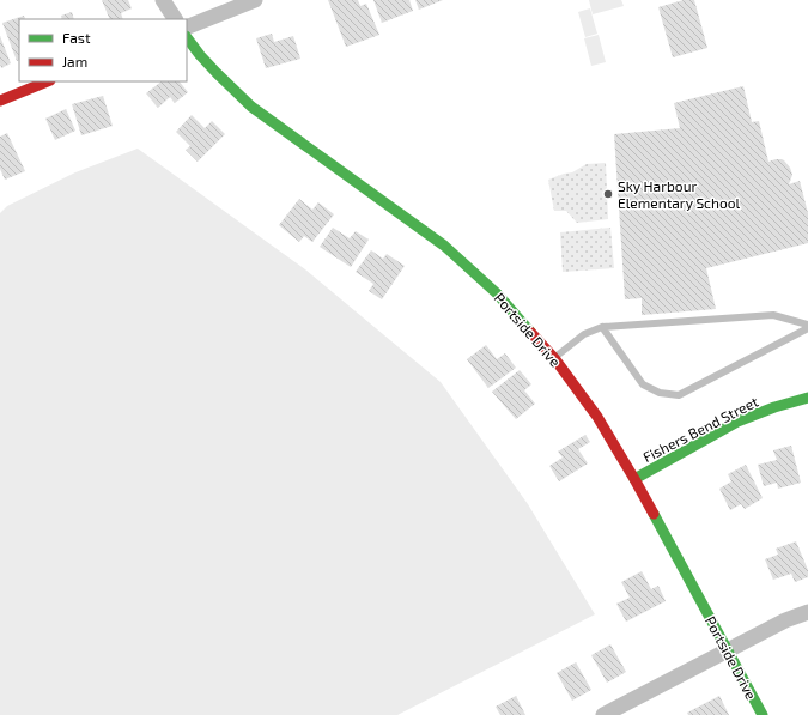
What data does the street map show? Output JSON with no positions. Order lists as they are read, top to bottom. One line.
{"streets":{"street":["Portside Drive","Fishers Bend Street"]},"crossings":[["Portside Drive","Fishers Bend Street"]],"places":["Sky Harbour Elementary School"],"legend":["Fast","Jam"]}
